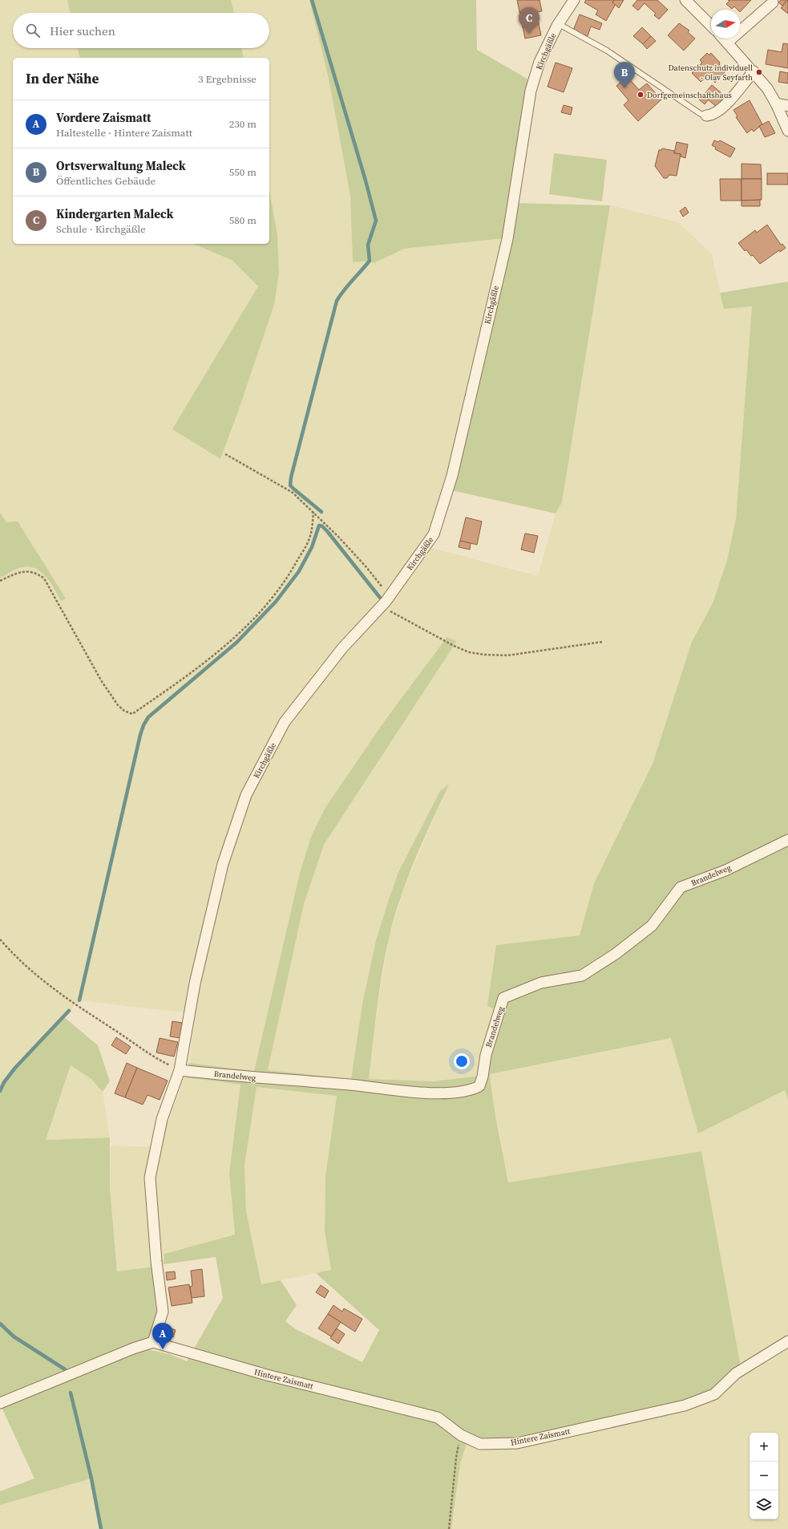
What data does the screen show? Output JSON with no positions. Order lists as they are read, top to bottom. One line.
{"streets":{"street":["Kirchgäßle","Brandelweg","Hintere Zaismatt"]},"crossings":[["Kirchgäßle","Brandelweg"],["Kirchgäßle","Hintere Zaismatt"]],"places":["Datenschutz individuell - Olav Seyfarth","Dorfgemeinschaftshaus"],"north":"right","page":{"pins":["C","B","A"],"search":"Hier suchen","heading":["In der Nähe","3 Ergebnisse"],"list":[{"mark":"A","name":"Vordere Zaismatt","note":"Haltestelle · Hintere Zaismatt","value":"230 m"},{"mark":"B","name":"Ortsverwaltung Maleck","note":"Öffentliches Gebäude","value":"550 m"},{"mark":"C","name":"Kindergarten Maleck","note":"Schule · Kirchgäßle","value":"580 m"}],"map_buttons":["+","−"]}}
